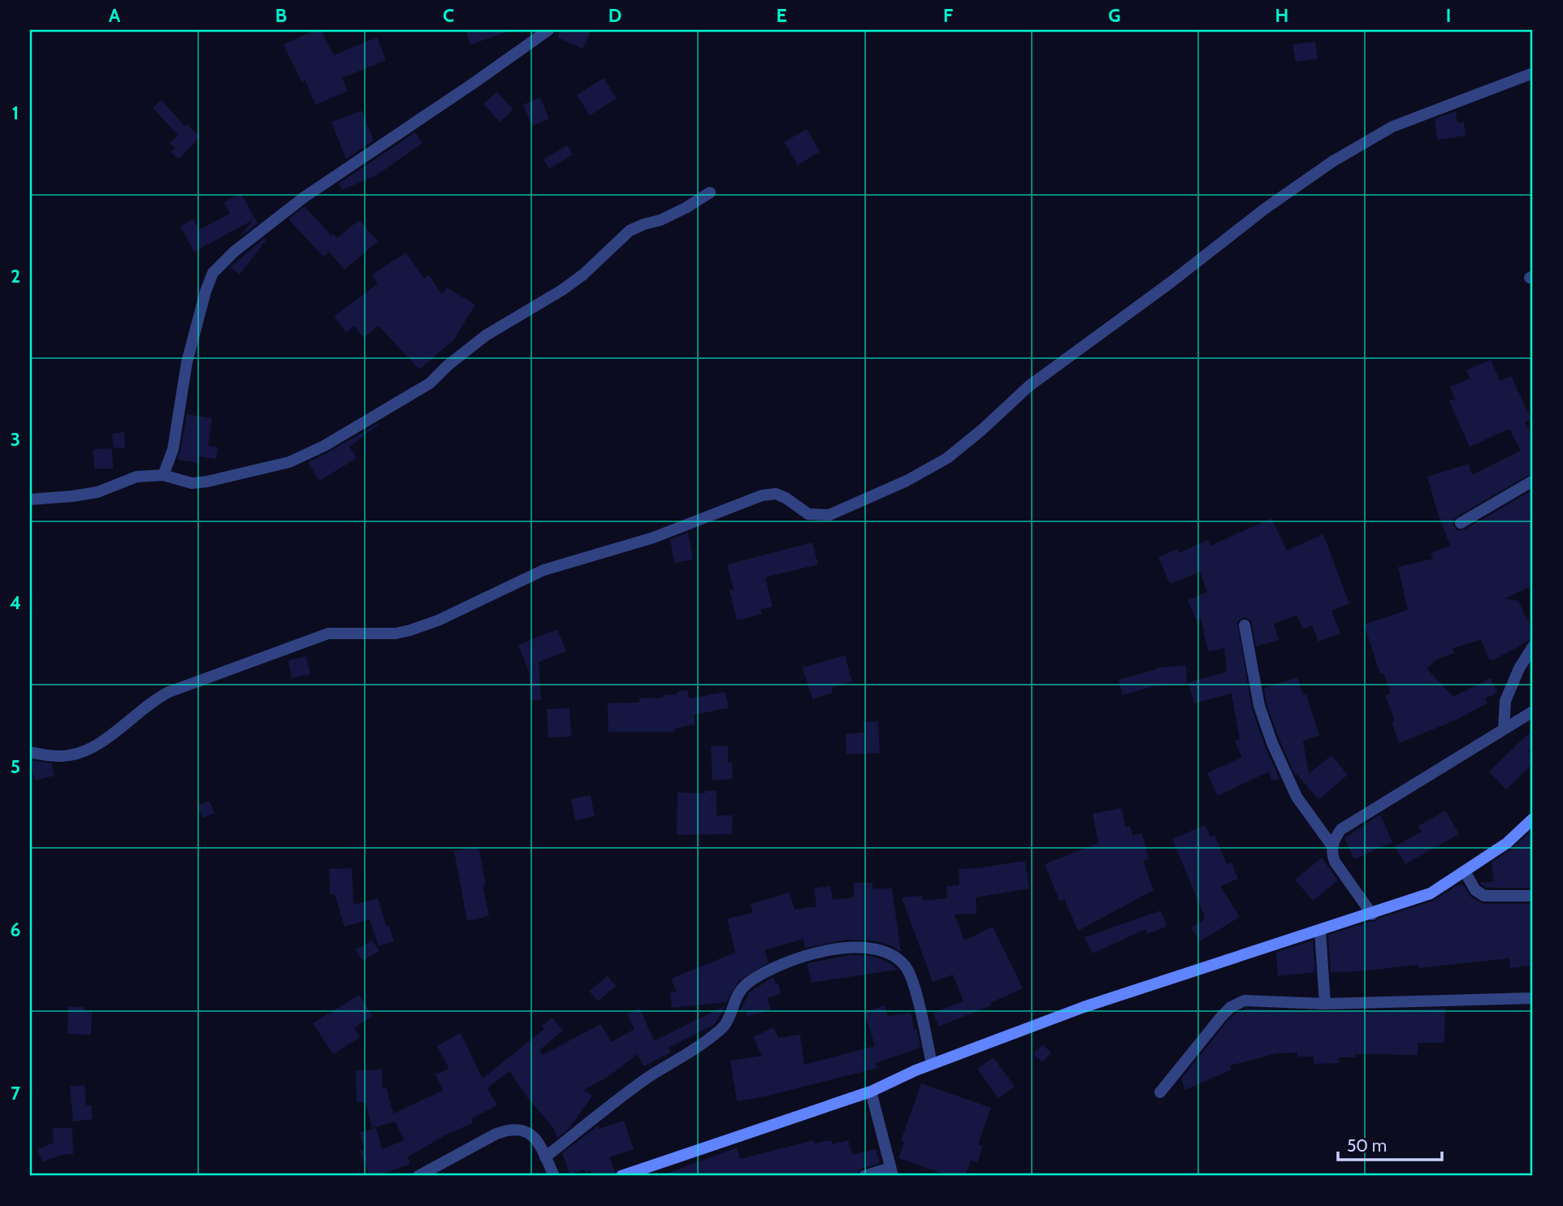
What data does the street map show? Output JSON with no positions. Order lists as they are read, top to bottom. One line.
{"scale_bar":"50 m","grid":{"columns":["A","B","C","D","E","F","G","H","I"],"rows":["1","2","3","4","5","6","7"]}}
